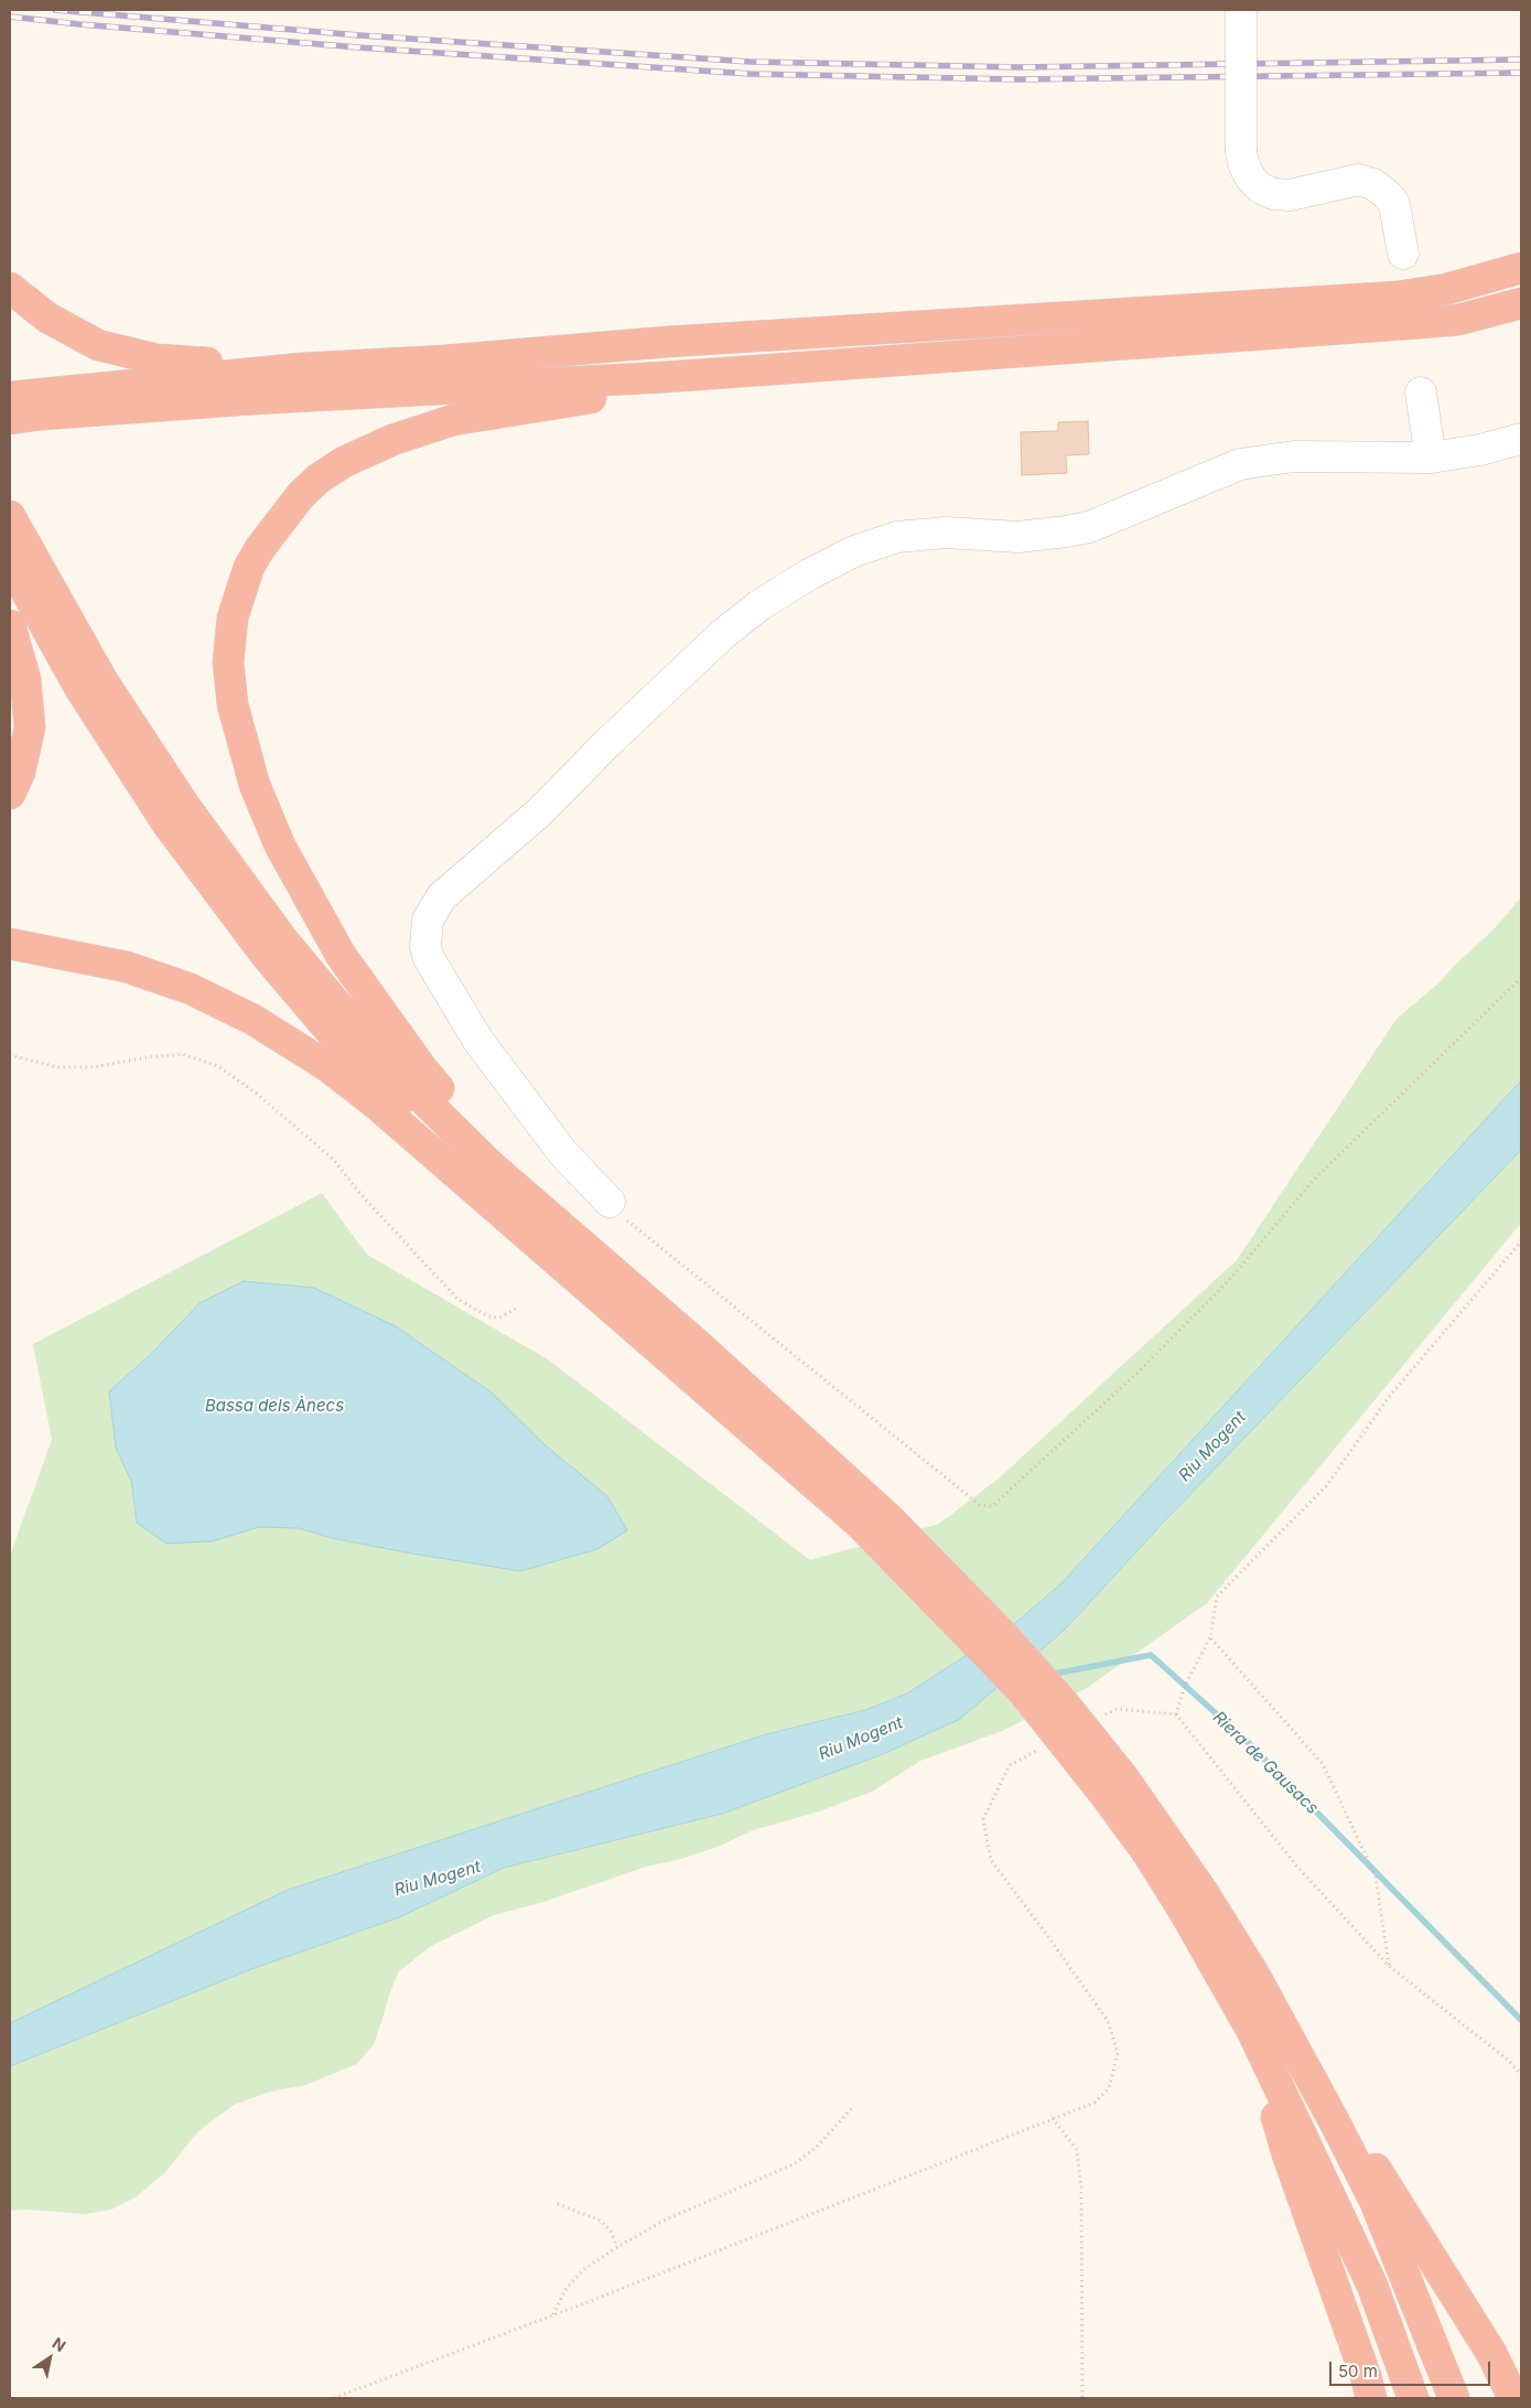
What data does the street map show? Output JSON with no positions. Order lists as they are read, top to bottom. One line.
{"water":["Bassa dels Ànecs","Riu Mogent","Riera de Gausacs"],"scale_bar":"50 m","north":"top right"}
